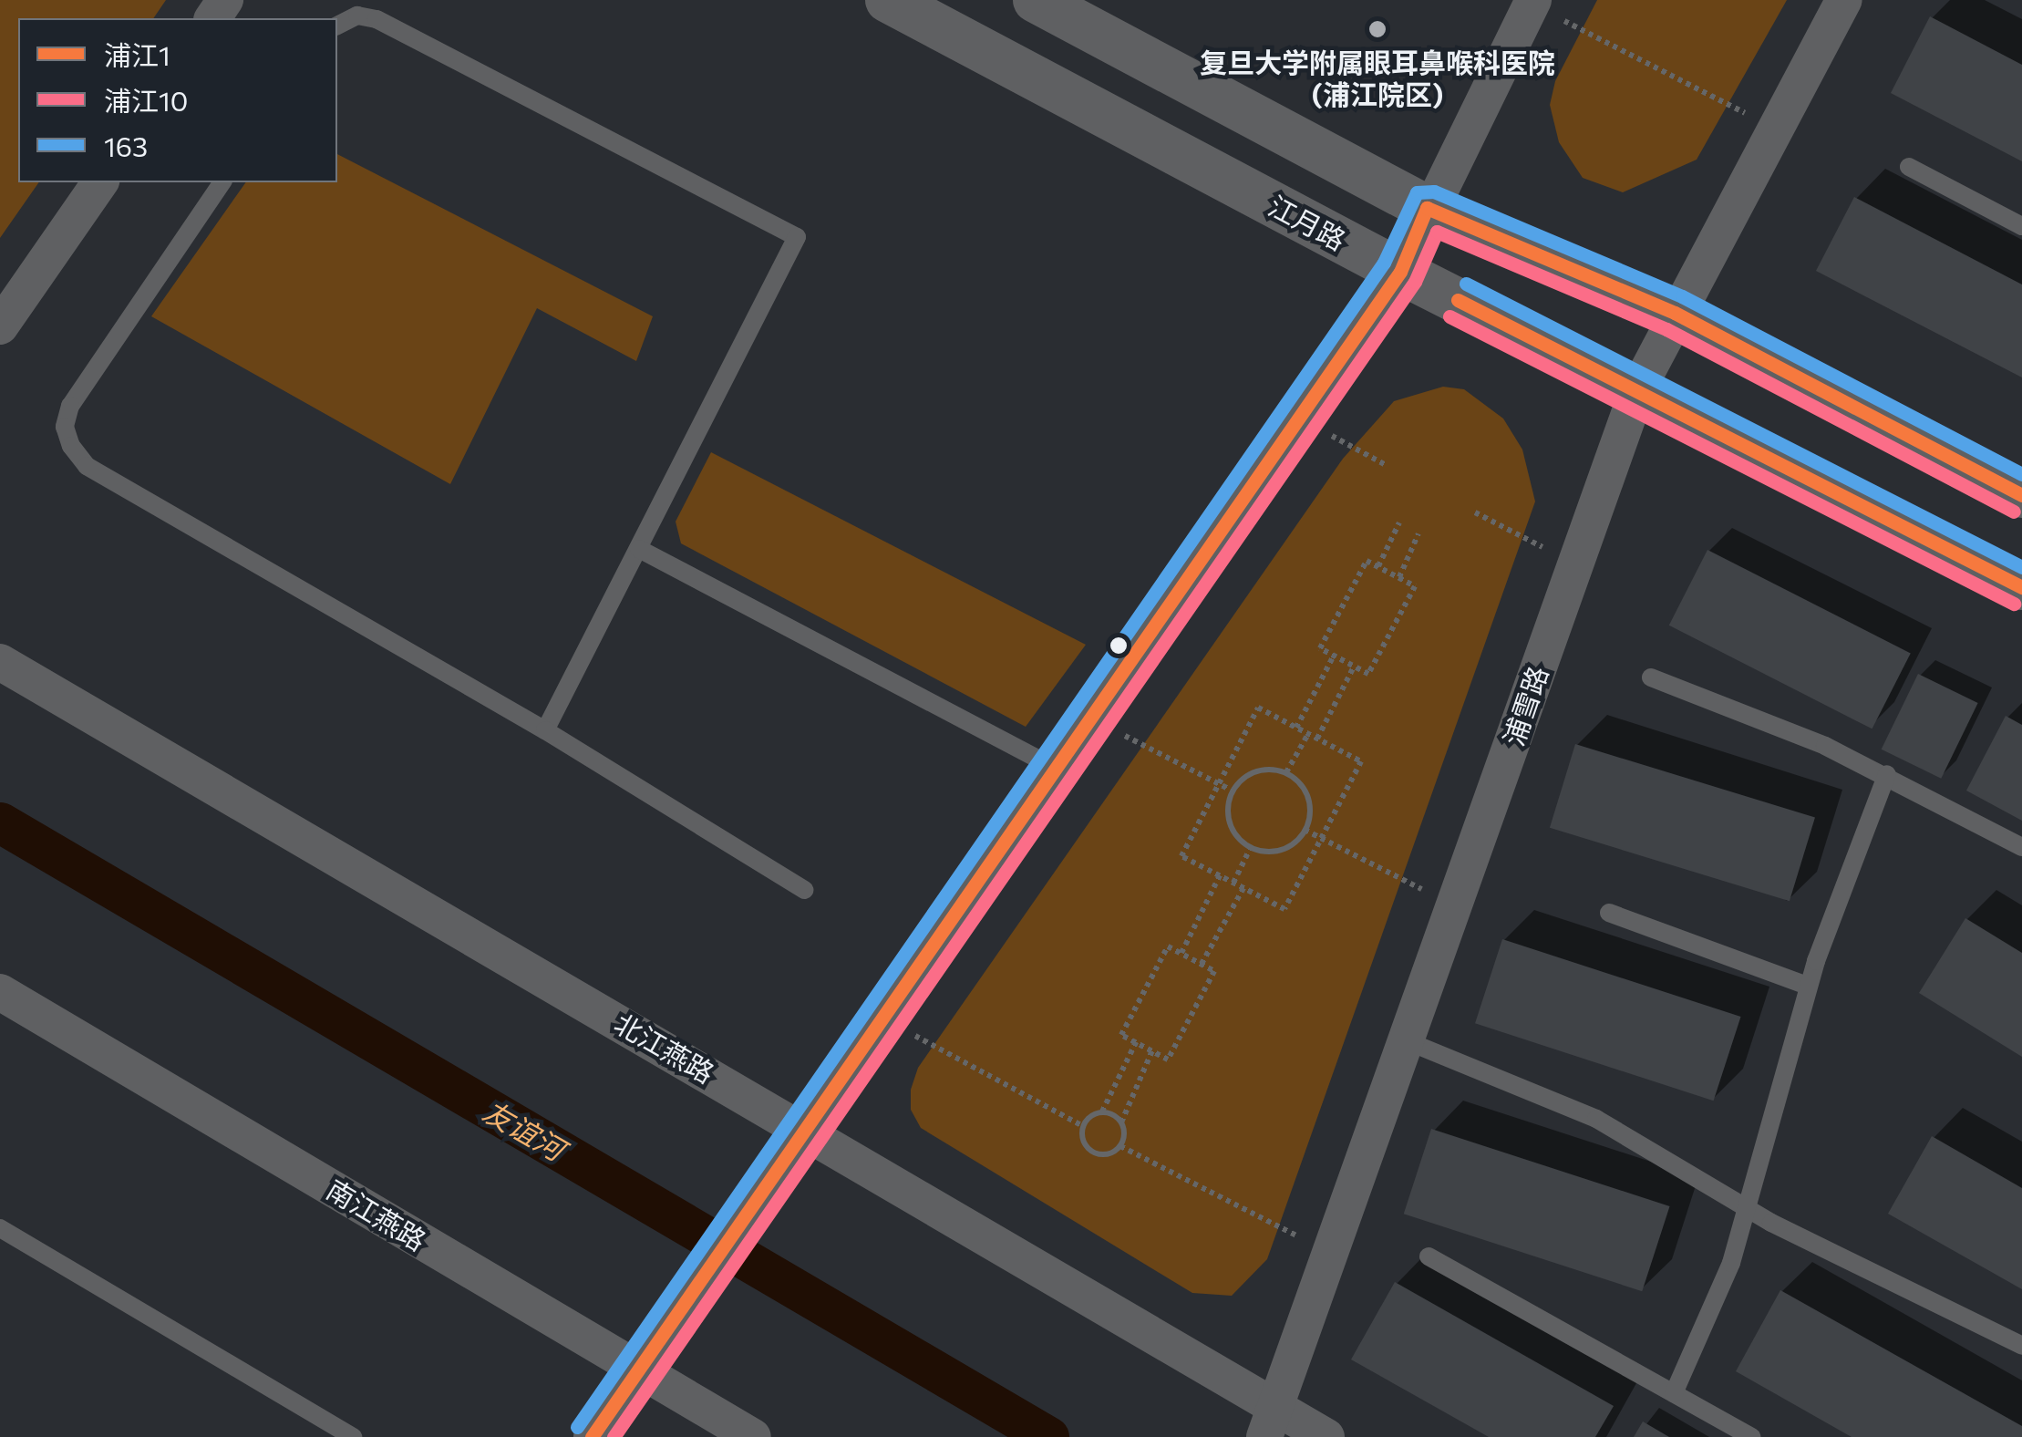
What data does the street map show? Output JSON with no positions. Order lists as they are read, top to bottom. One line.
{"streets":{"street":["江月路","浦雪路","北江燕路","南江燕路"]},"crossings":[["江月路","浦雪路"],["浦雪路","北江燕路"]],"water":["友谊河"],"places":["复旦大学附属眼耳鼻喉科医院 (浦江院区)"],"lines":["transit line 163","transit line 浦江1","transit line 浦江10"],"legend":["浦江1","浦江10","163"]}
